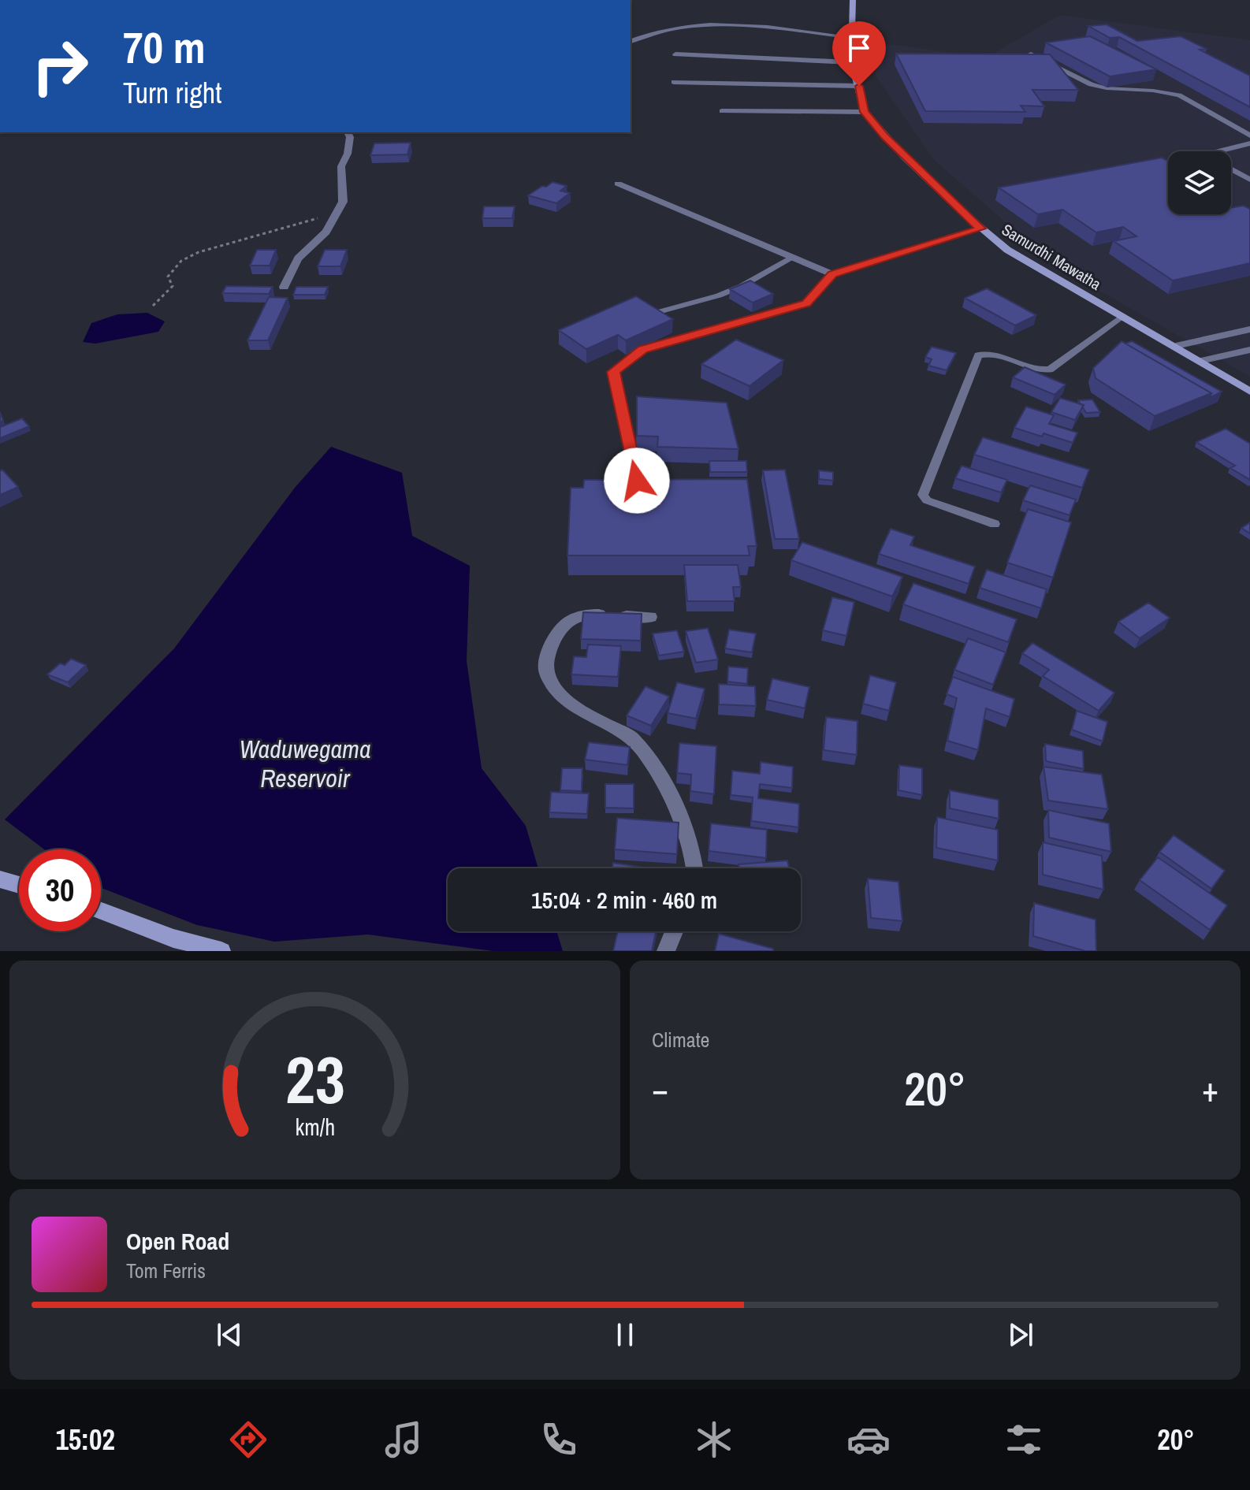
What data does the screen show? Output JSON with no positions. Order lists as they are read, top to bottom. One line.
{"streets":{"main road":["Samurdhi Mawatha"]},"water":["Waduwegama Reservoir"],"page":{"turn":["70 m","Turn right"],"limit":"30","trip":"15:04 · 2 min · 460 m","tile":"Climate","heat":["−","20°","+"],"song":["Open Road","Tom Ferris"],"tabs":["15:02","20°"],"gauge":["23","km/h"]}}
